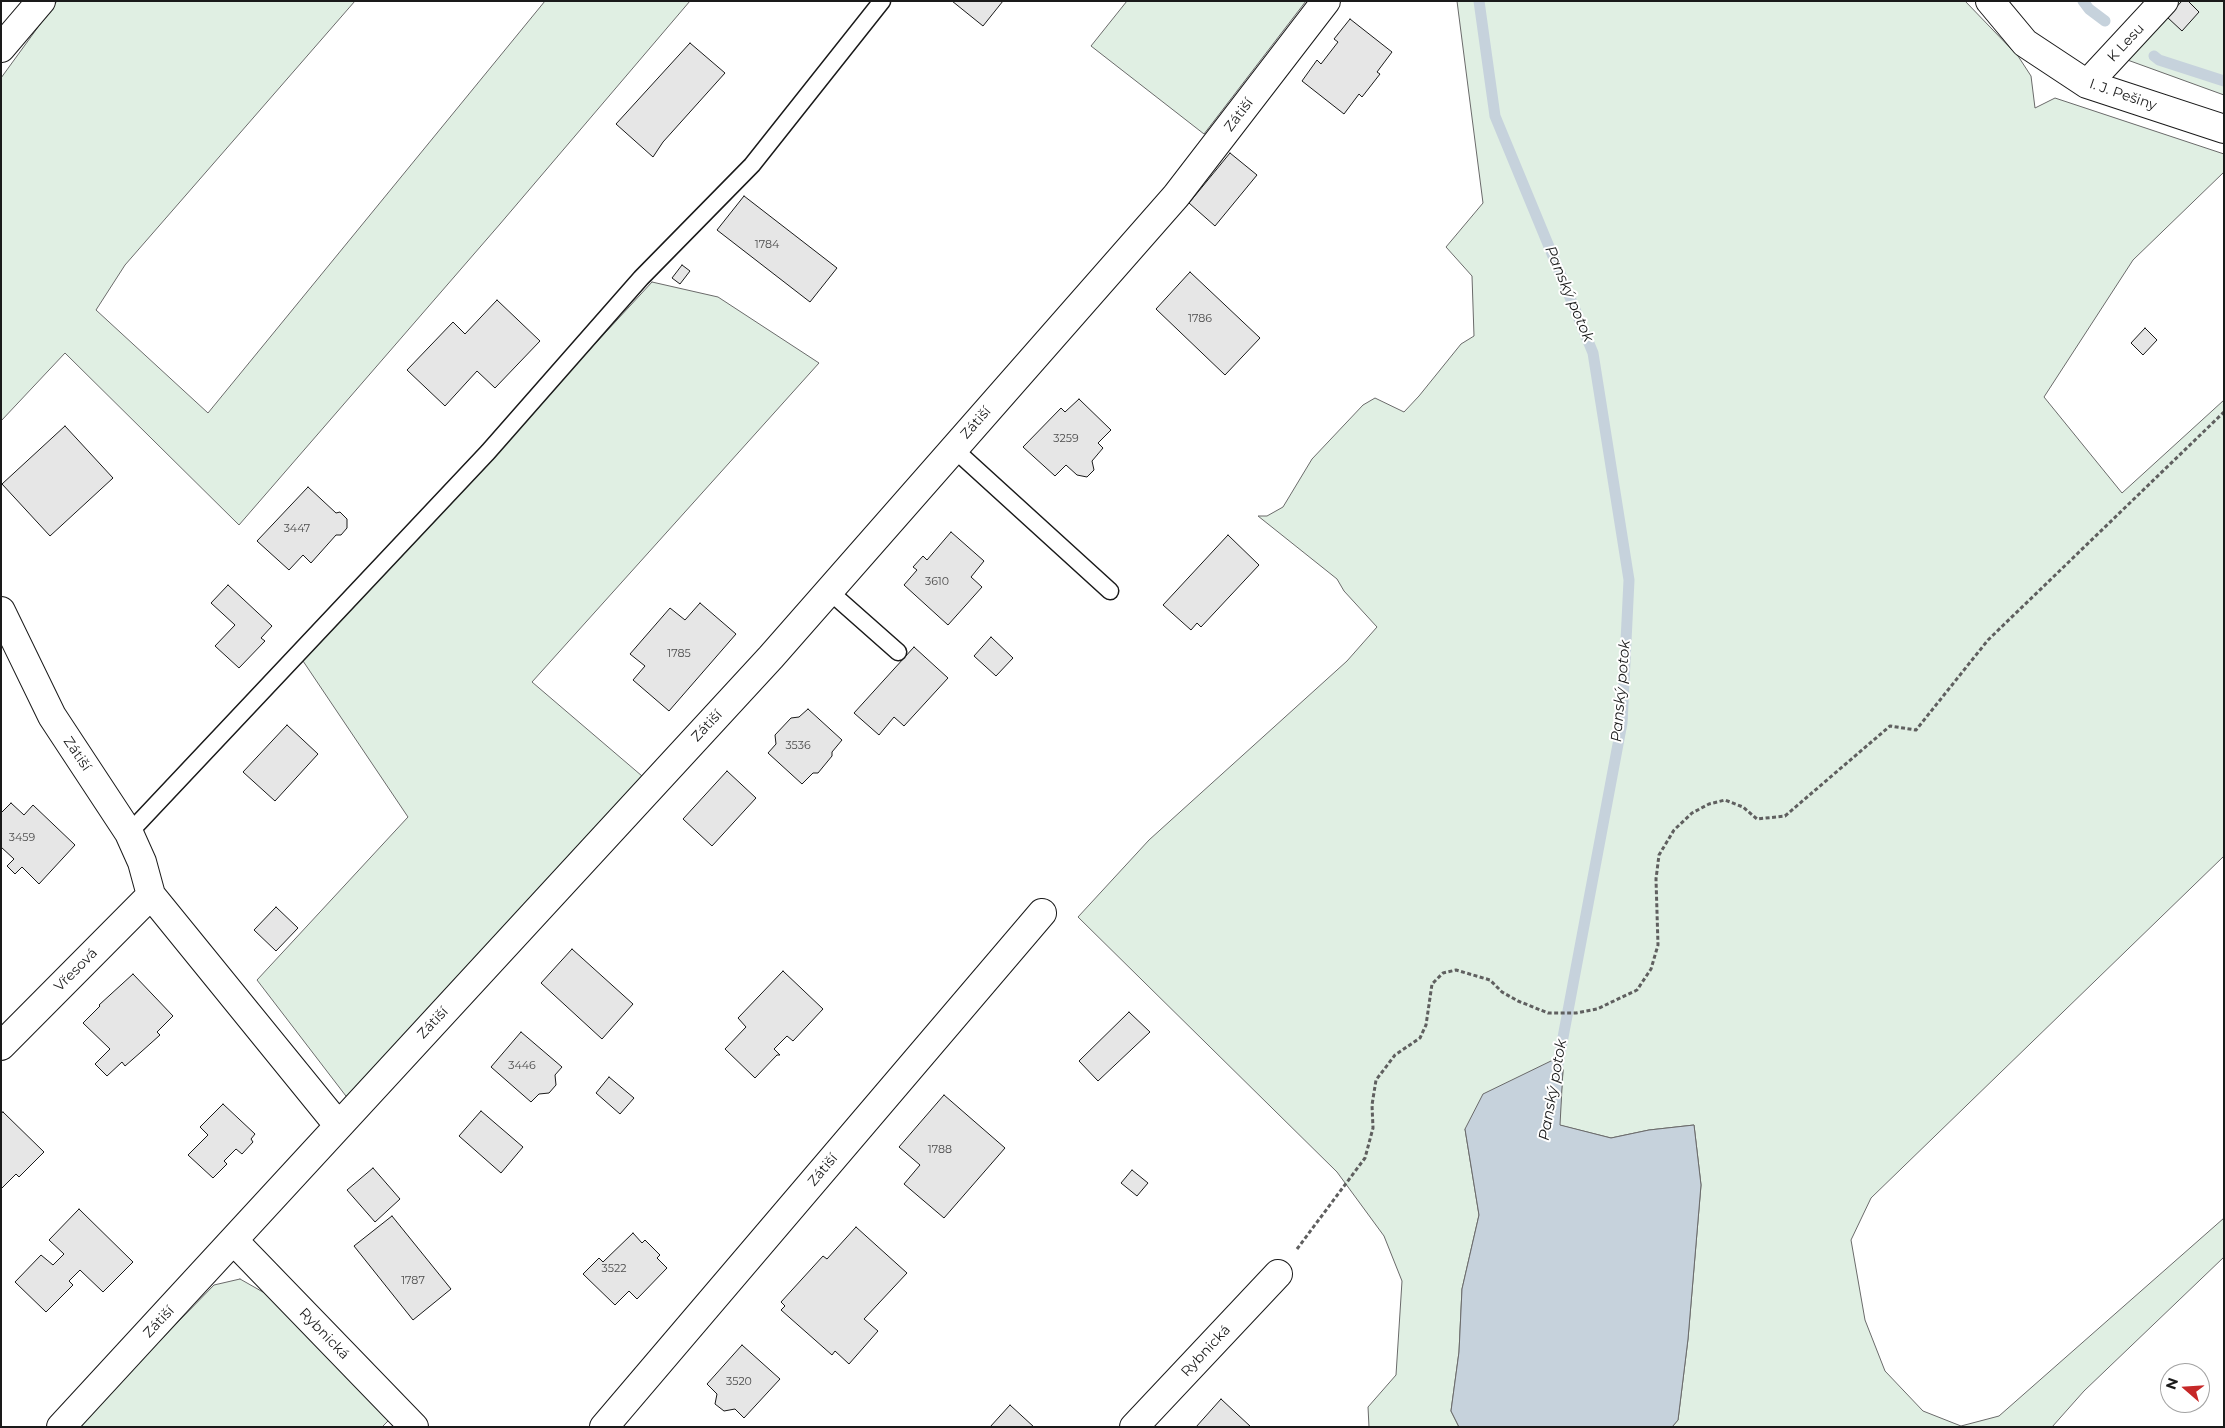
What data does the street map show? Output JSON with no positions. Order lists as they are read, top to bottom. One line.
{"streets":{"street":["K Lesu","I. J. Pešiny","Zátiší","Vřesová","Rybnická"]},"crossings":[["K Lesu","I. J. Pešiny"],["Zátiší","Vřesová"],["Zátiší","Rybnická"]],"water":["Panský potok"],"house_numbers":["1784","1786","3259","3447","3610","1785","3536","3459","3446","1788","3522","1787","3520"],"north":"left"}
